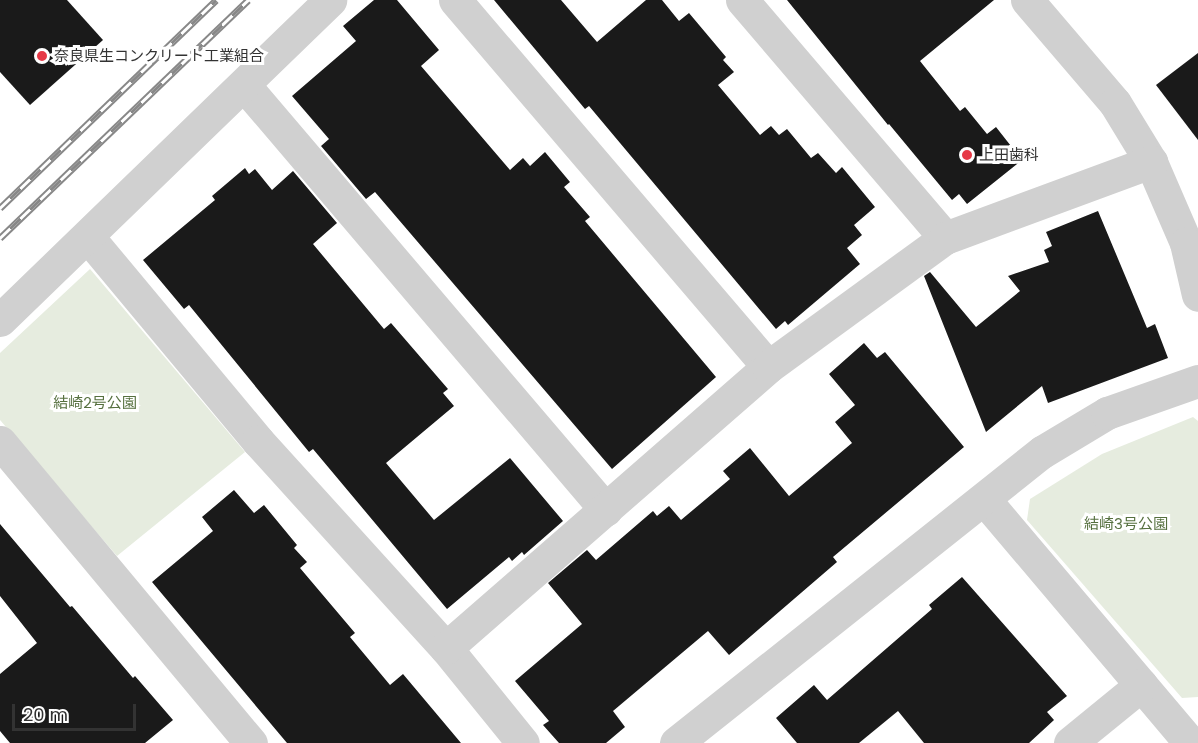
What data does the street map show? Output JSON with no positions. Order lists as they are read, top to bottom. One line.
{"parks":["結崎2号公園","結崎3号公園"],"places":["奈良県生コンクリート工業組合","上田歯科"],"scale_bar":"20 m"}
